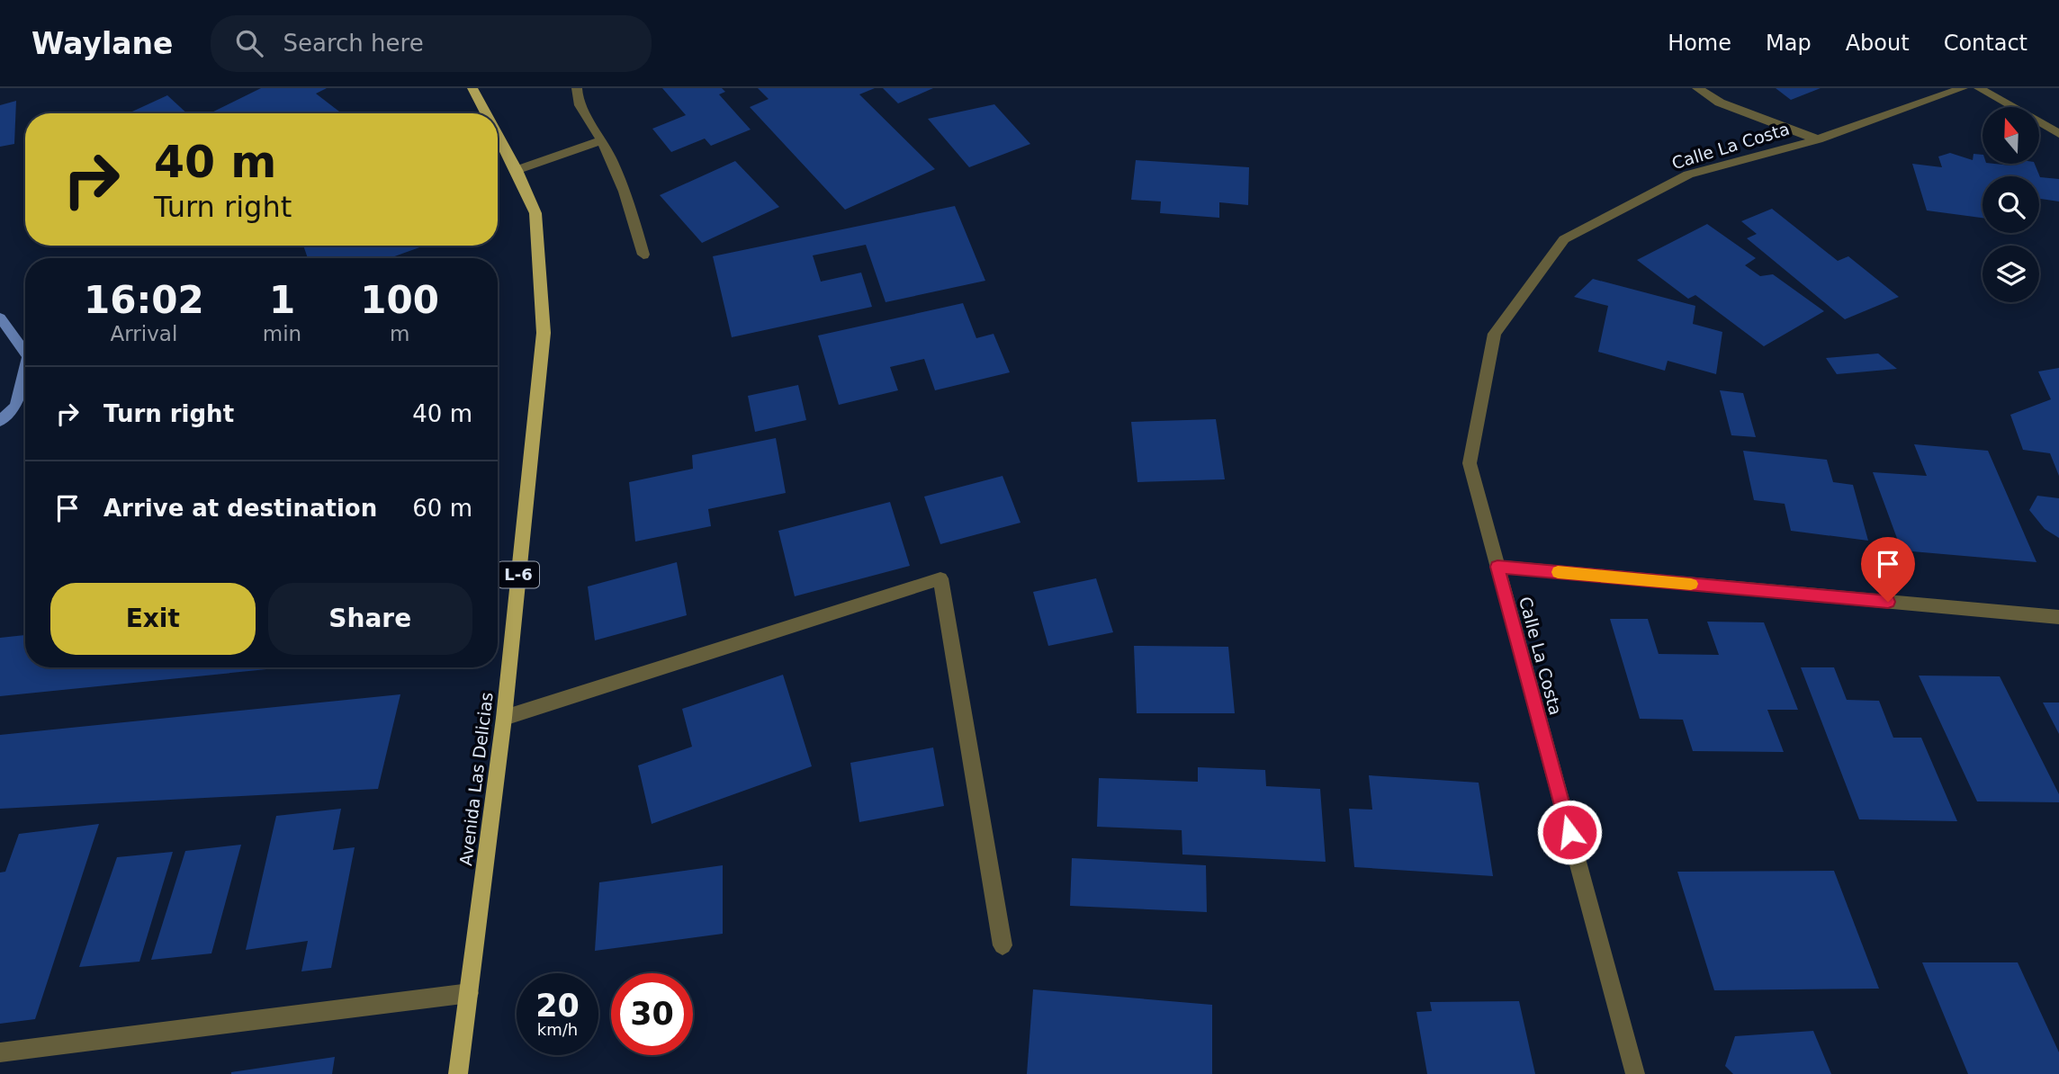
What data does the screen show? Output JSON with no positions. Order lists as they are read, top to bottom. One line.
{"streets":{"main road":["L-6","Avenida Las Delicias"],"street":["Calle La Costa"]},"north":"top","page":{"header":"Waylane","search":"Search here","nav":["Home","Map","About","Contact"],"turn":["40 m","Turn right"],"eta":["16:02","Arrival","1","min","100","m"],"list":[{"name":"Turn right","value":"40 m"},{"name":"Arrive at destination","value":"60 m"}],"buttons":["Exit","Share"],"speed":"20 km/h","limit":"30"}}
